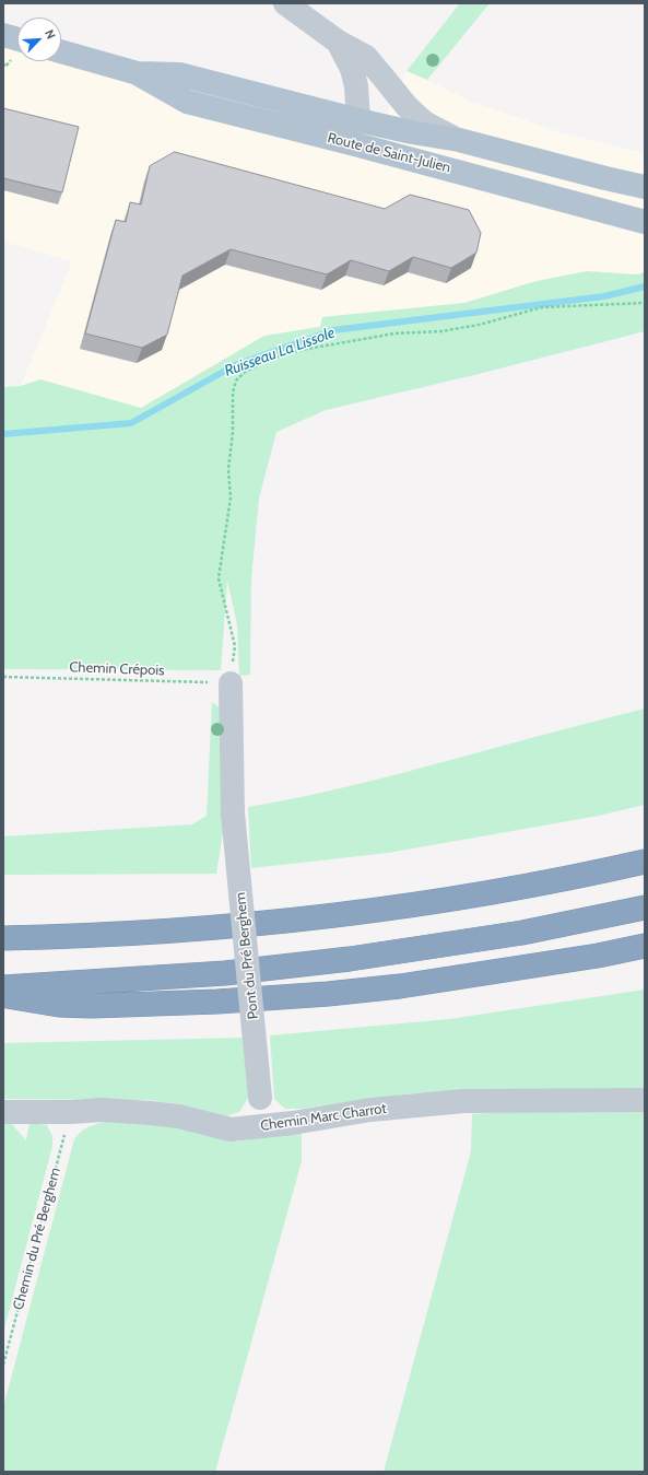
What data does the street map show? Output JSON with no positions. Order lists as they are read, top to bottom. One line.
{"streets":{"main road":["Route de Saint-Julien"],"street":["Pont du Pré Berghem","Chemin Marc Charrot"],"path":["Chemin Crépois","Chemin du Pré Berghem"]},"crossings":[["Chemin Crépois","Pont du Pré Berghem"],["Pont du Pré Berghem","Chemin Marc Charrot"],["Chemin Marc Charrot","Chemin du Pré Berghem"]],"water":["Ruisseau La Lissole"],"north":"top right"}
